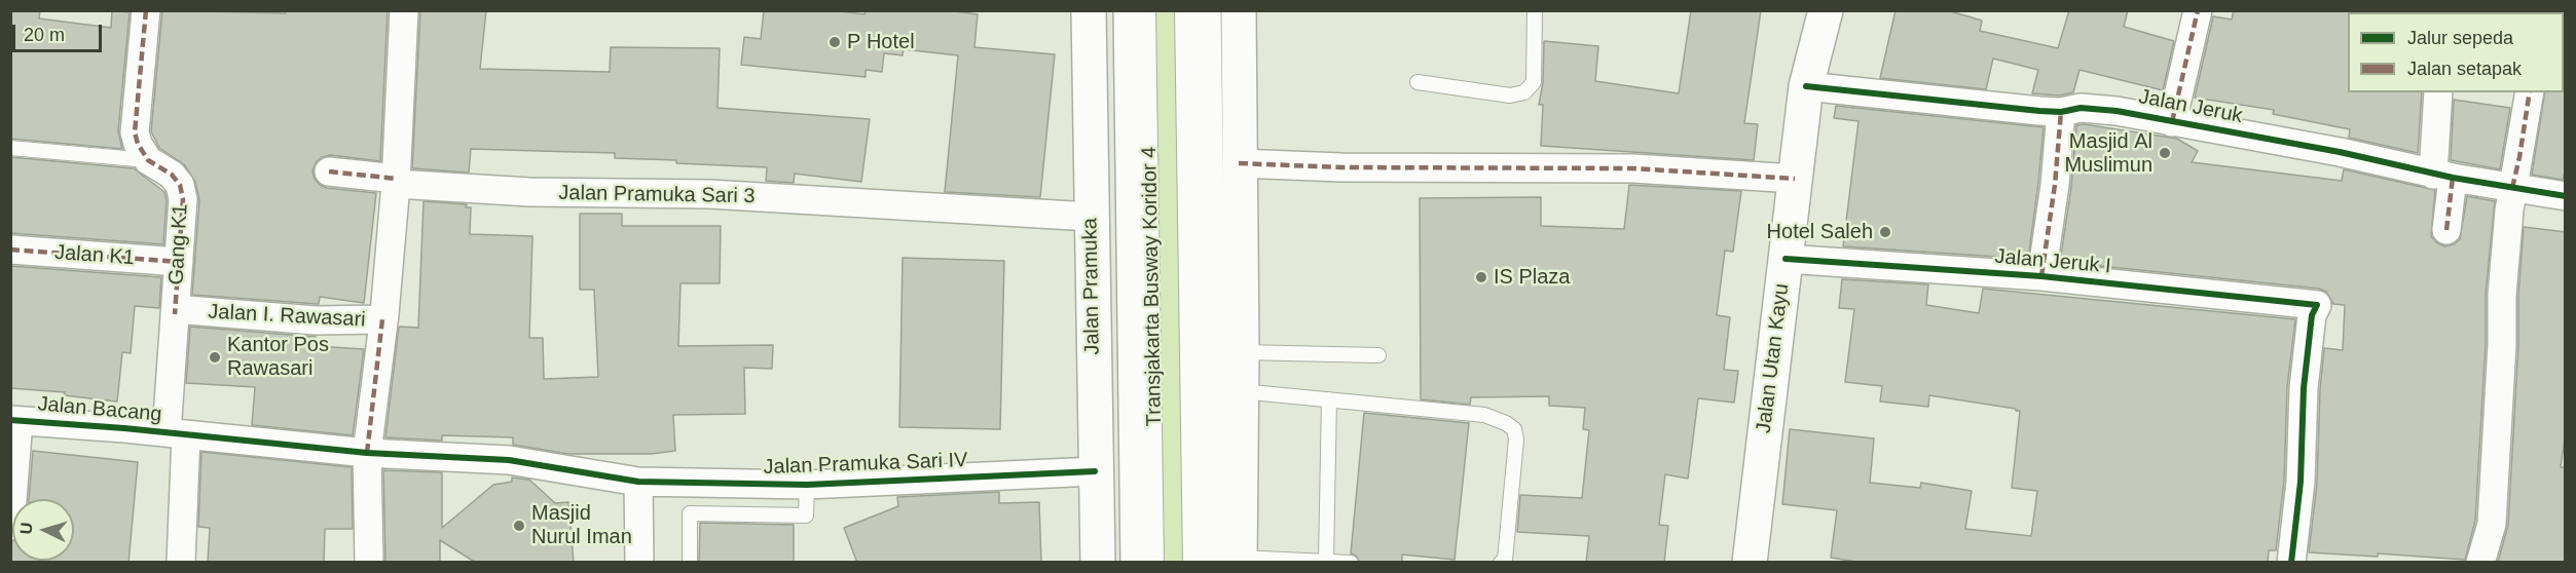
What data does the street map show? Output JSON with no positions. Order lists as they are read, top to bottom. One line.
{"streets":{"main road":["Jalan Pramuka","Jalan Utan Kayu"],"street":["Jalan Jeruk","Jalan Pramuka Sari 3","Gang K1","Jalan K1","Jalan Jeruk I","Jalan I. Rawasari","Jalan Bacang","Jalan Pramuka Sari IV"],"lane":["Transjakarta Busway Koridor 4"]},"crossings":[["Jalan Jeruk","Jalan Utan Kayu"],["Jalan Pramuka Sari 3","Jalan Pramuka"],["Jalan Pramuka Sari 3","Jalan I. Rawasari"],["Gang K1","Jalan K1"],["Gang K1","Jalan I. Rawasari"],["Jalan Jeruk I","Jalan Utan Kayu"],["Jalan Pramuka","Jalan Pramuka Sari IV"],["Jalan Bacang","Jalan Pramuka Sari IV"]],"places":["P Hotel","Masjid Al Muslimun","Hotel Saleh","IS Plaza","Kantor Pos Rawasari","Masjid Nurul Iman"],"legend":["Jalur sepeda","Jalan setapak"],"scale_bar":"20 m","north":"left"}
